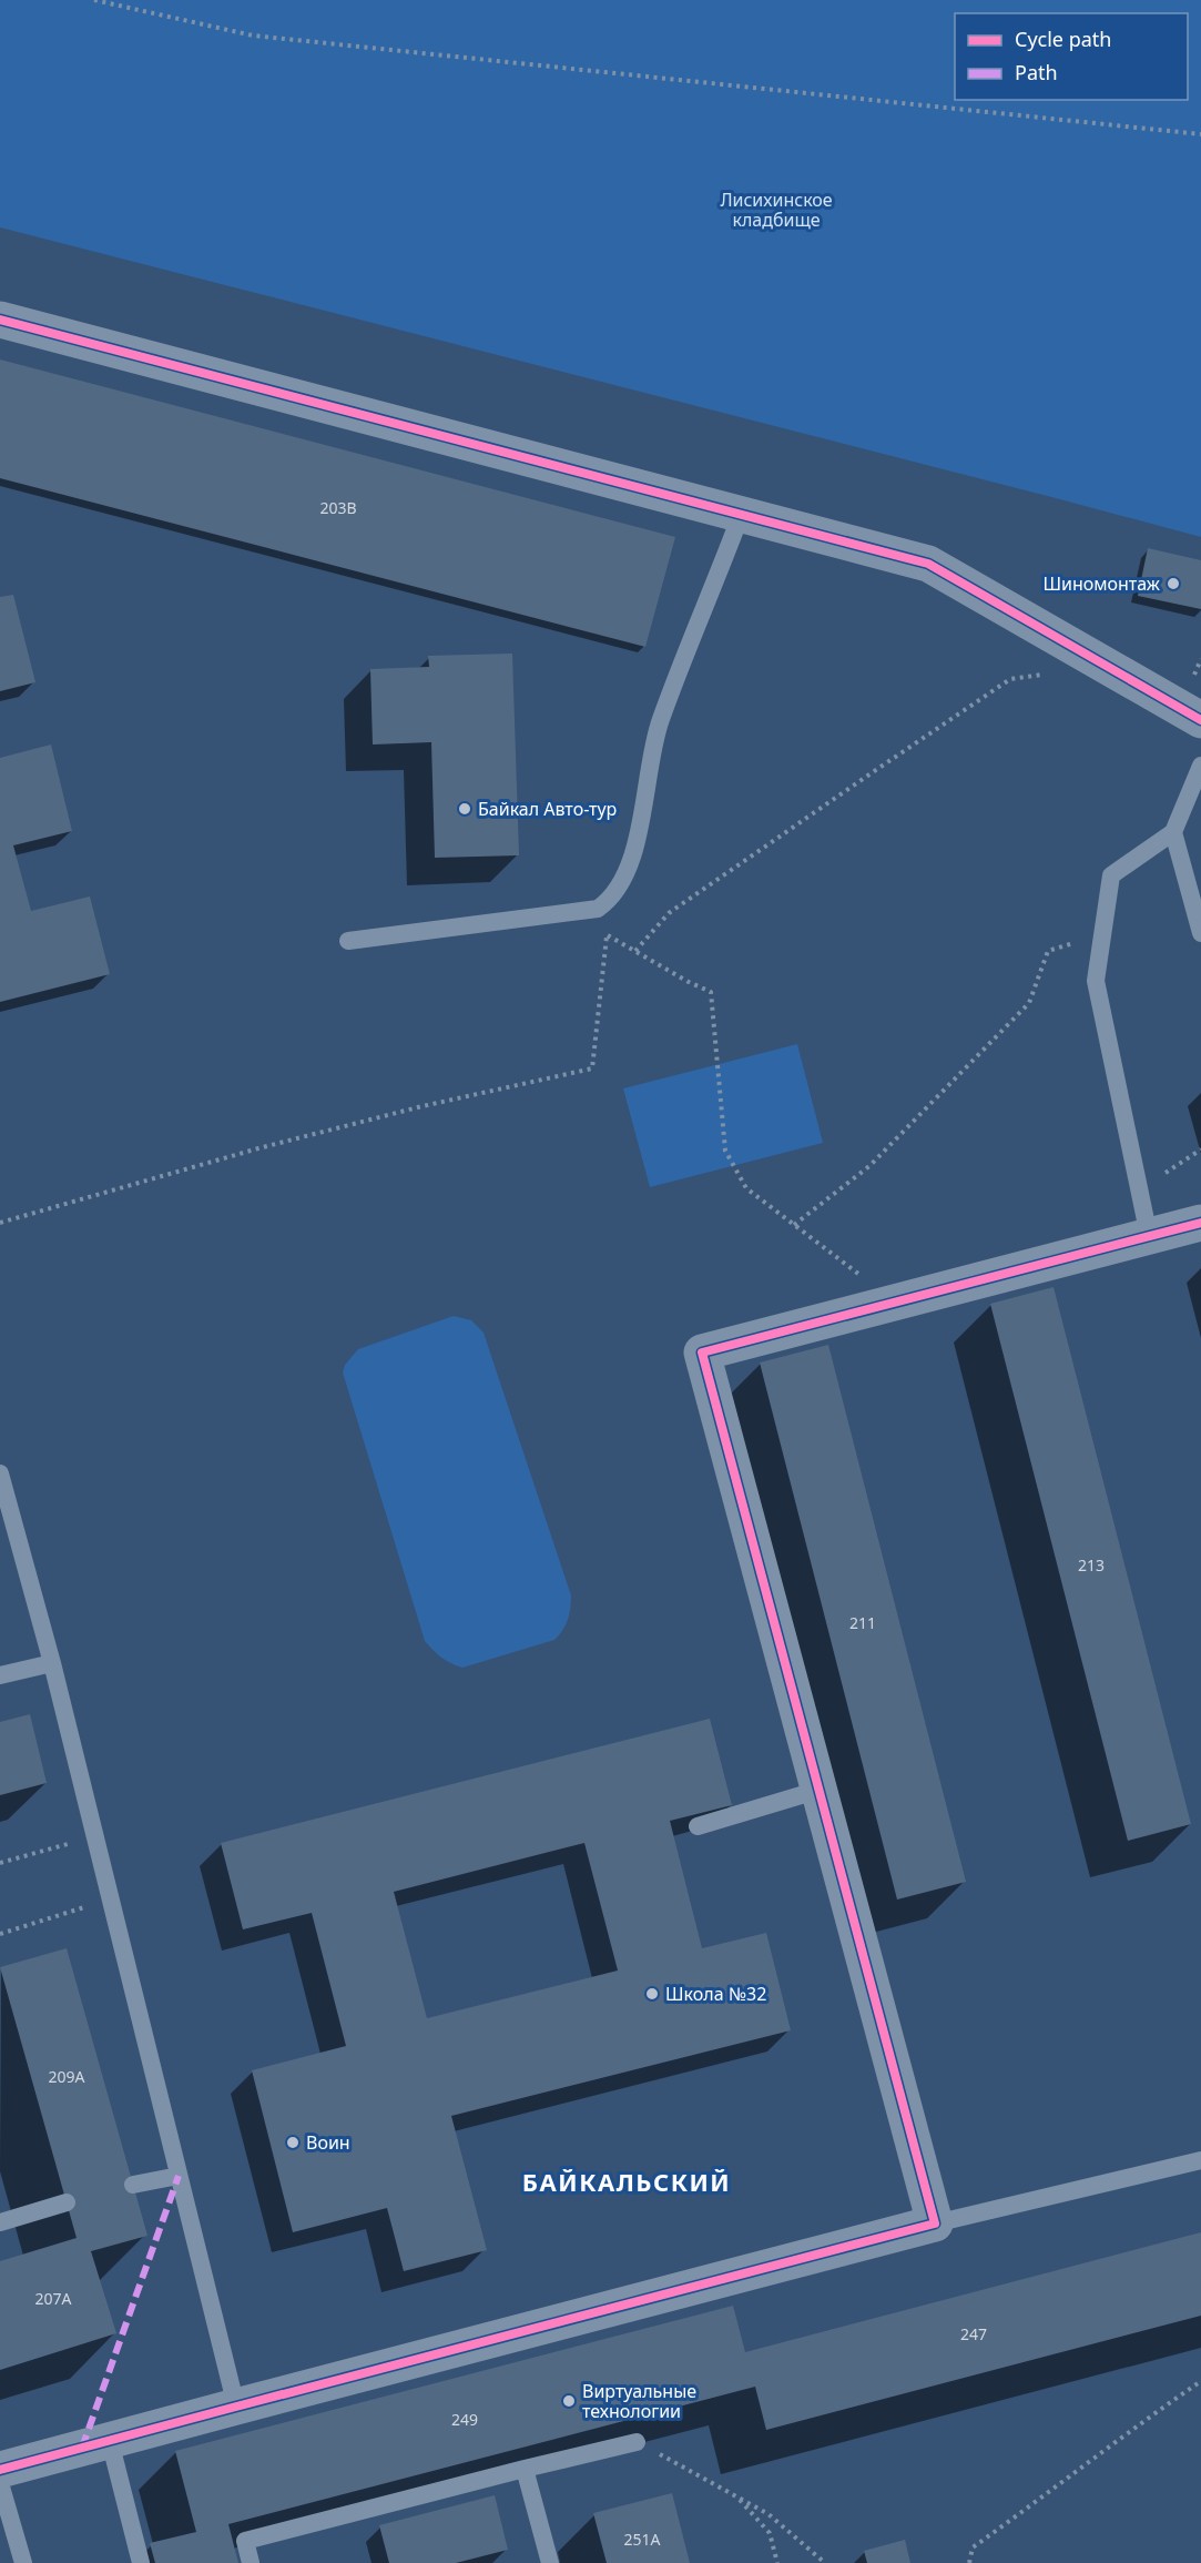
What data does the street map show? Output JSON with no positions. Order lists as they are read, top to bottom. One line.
{"districts":["БАЙКАЛЬСКИЙ"],"parks":["Лисихинское кладбище"],"places":["Шиномонтаж","Байкал Авто-тур","Школа №32","Воин","Виртуальные технологии"],"house_numbers":["203В","213","211","209А","207А","247","249","251А"],"legend":["Cycle path","Path"]}
